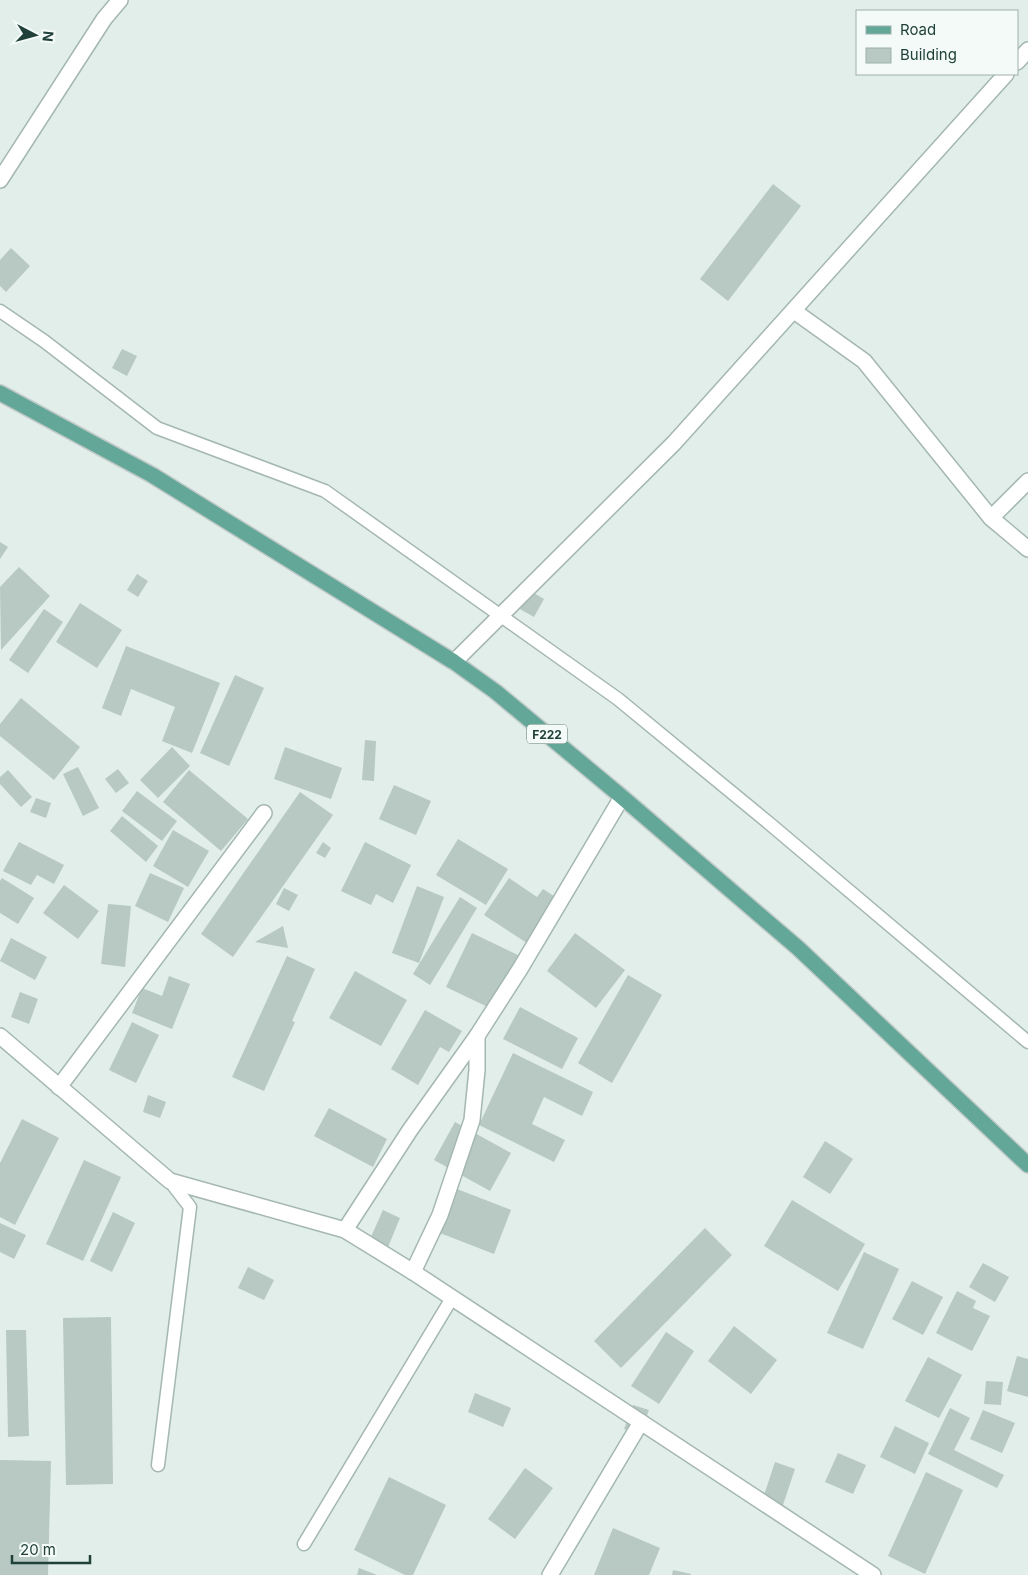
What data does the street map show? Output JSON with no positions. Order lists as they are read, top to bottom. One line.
{"streets":{"main road":["F222"]},"legend":["Road","Building"],"scale_bar":"20 m","north":"right"}
